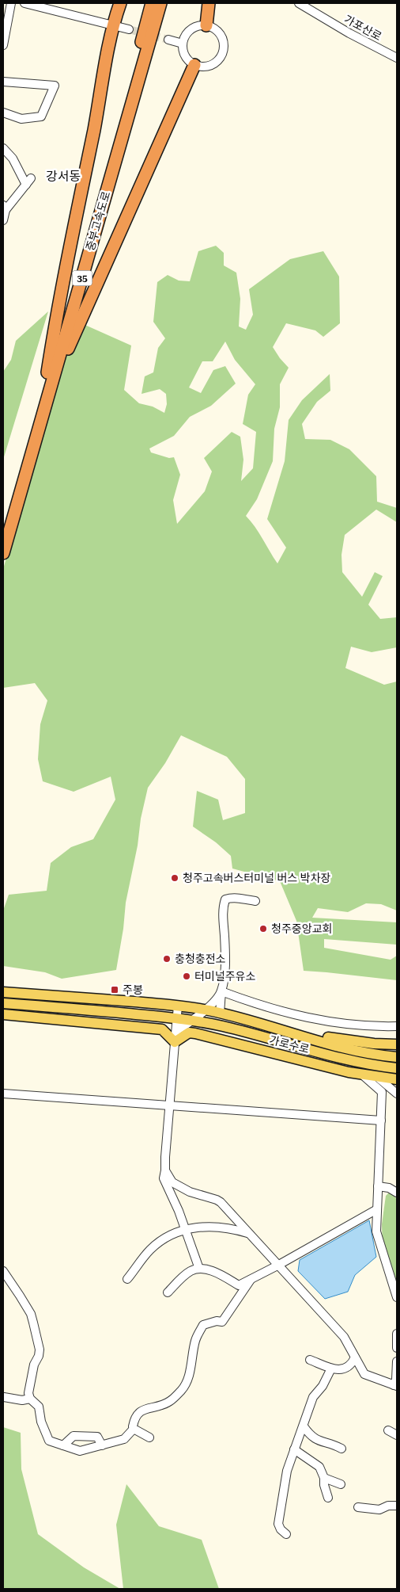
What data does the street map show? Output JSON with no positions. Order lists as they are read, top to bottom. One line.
{"streets":{"highway":["중부고속도로","35"],"main road":["가로수로"],"street":["가포산로"]},"districts":["강서동"],"places":{"other":["청주고속버스터미널 버스 박차장","청주중앙교회","충청충전소","터미널주유소"],"transit":["주봉"]}}
